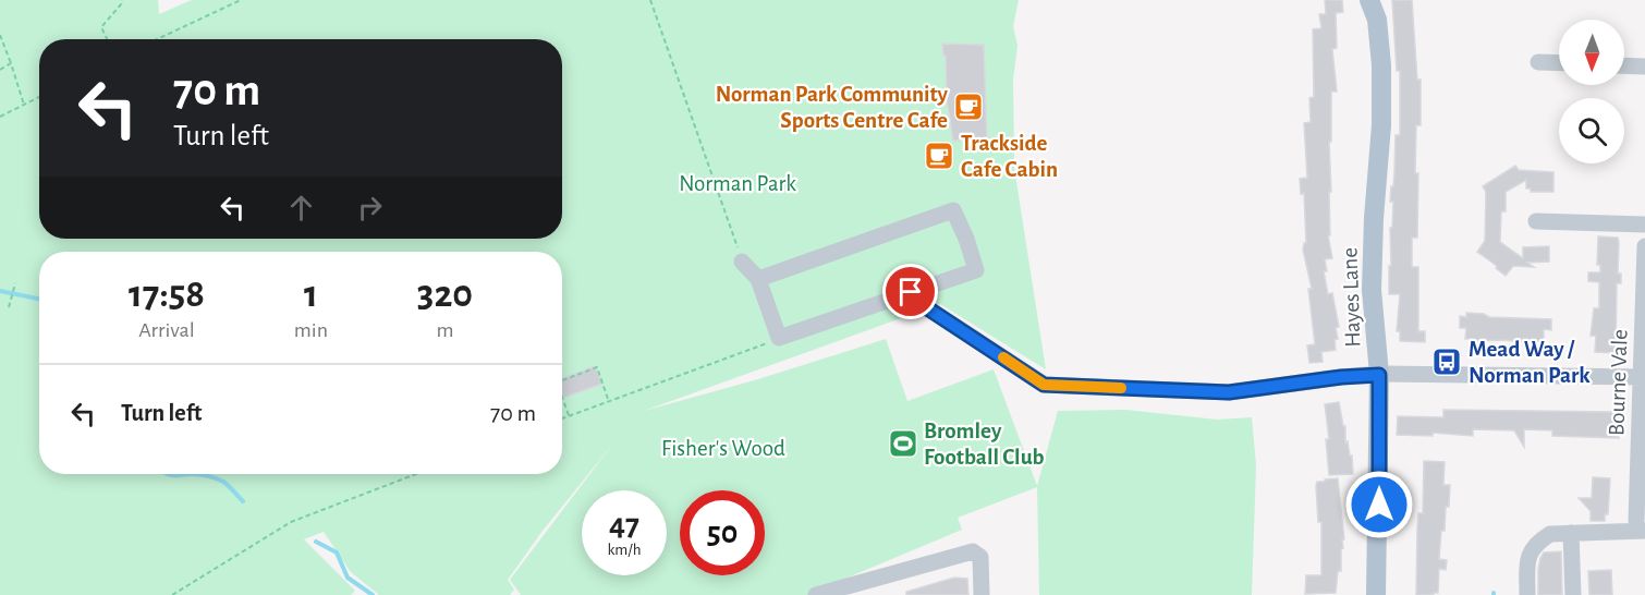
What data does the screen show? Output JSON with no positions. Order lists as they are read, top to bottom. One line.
{"streets":{"main road":["Hayes Lane"],"street":["Bourne Vale"]},"parks":["Norman Park","Fisher's Wood"],"places":{"cafe":["Norman Park Community Sports Centre Cafe","Trackside Cafe Cabin"],"bus stop":["Mead Way / Norman Park"],"sports":["Bromley Football Club"]},"north":"bottom","page":{"turn":["70 m","Turn left"],"eta":["17:58","Arrival","1","min","320","m"],"list":[{"name":"Turn left","value":"70 m"}],"speed":"47 km/h","limit":"50"}}
